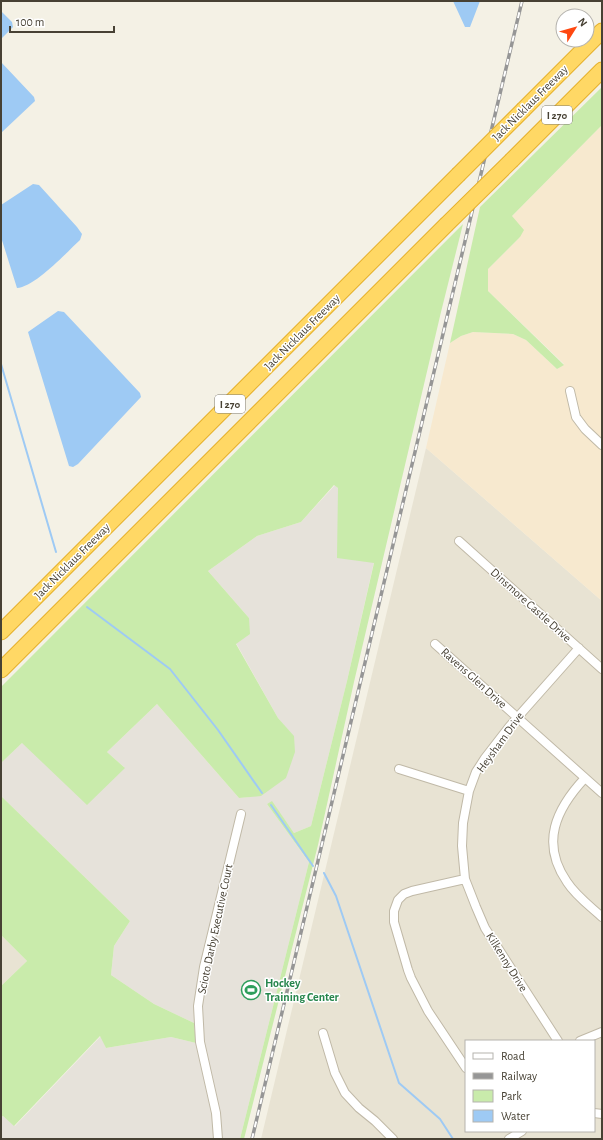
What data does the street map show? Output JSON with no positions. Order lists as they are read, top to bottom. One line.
{"streets":{"highway":["Jack Nicklaus Freeway","I 270"],"street":["Dinsmore Castle Drive","Ravens Glen Drive","Heysham Drive","Scioto Darby Executive Court","Kilkenny Drive"]},"crossings":[["Dinsmore Castle Drive","Heysham Drive"],["Ravens Glen Drive","Heysham Drive"],["Heysham Drive","Kilkenny Drive"]],"places":{"sports":["Hockey Training Center"]},"legend":["Road","Railway","Park","Water"],"scale_bar":"100 m","north":"top right"}
